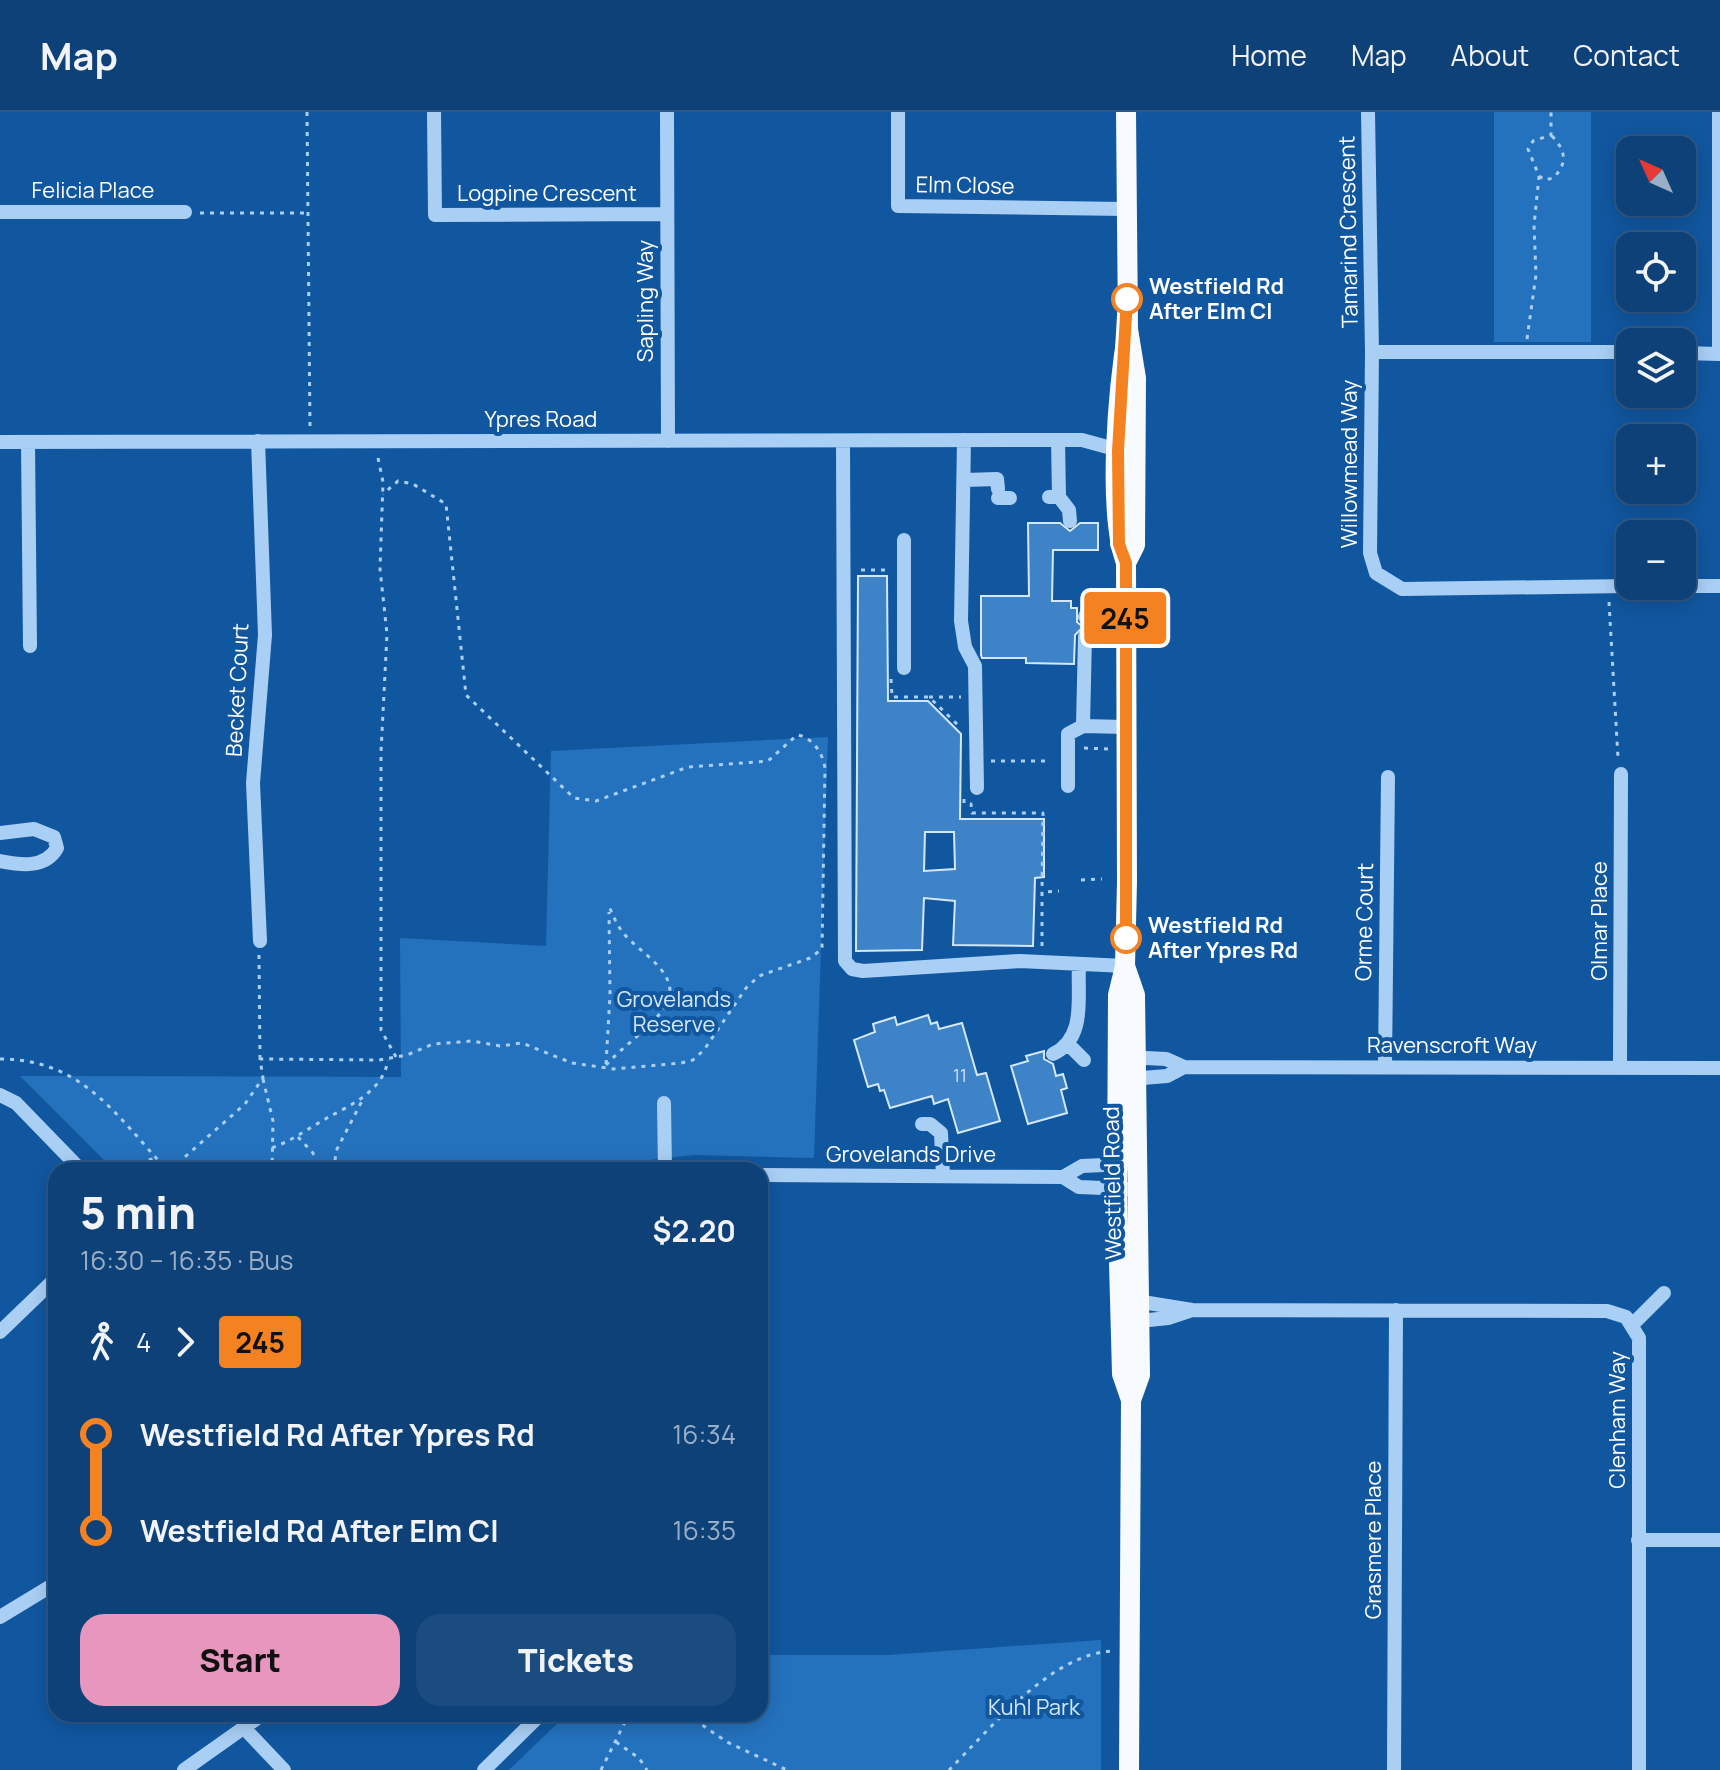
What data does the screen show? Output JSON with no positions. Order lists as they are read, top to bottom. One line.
{"streets":{"main road":["Westfield Road"],"street":["Elm Close","Felicia Place","Logpine Crescent","Tamarind Crescent","Sapling Way","Ypres Road","Willowmead Way","Becket Court","Olmar Place","Orme Court","Ravenscroft Way","Grovelands Drive","Clenham Way","Grasmere Place"]},"crossings":[["Elm Close","Westfield Road"],["Logpine Crescent","Sapling Way"],["Tamarind Crescent","Willowmead Way"],["Sapling Way","Ypres Road"],["Ypres Road","Becket Court"],["Ypres Road","Westfield Road"],["Olmar Place","Ravenscroft Way"],["Orme Court","Ravenscroft Way"],["Ravenscroft Way","Westfield Road"],["Grovelands Drive","Westfield Road"],["Westfield Road","Clenham Way"],["Clenham Way","Grasmere Place"]],"parks":["Grovelands Reserve","Kuhl Park"],"places":["Westfield Rd After Elm Cl","Westfield Rd After Ypres Rd"],"lines":["bus line 245"],"house_numbers":["11"],"north":"top left","page":{"header":"Map","nav":["Home","Map","About","Contact"],"on_map":"245","map_buttons":["+","−"],"heading":["5 min","16:30 – 16:35 · Bus","$2.20"],"legs":["4","245"],"list":[{"name":"Westfield Rd After Ypres Rd","value":"16:34"},{"name":"Westfield Rd After Elm Cl","value":"16:35"}],"buttons":["Start","Tickets"]}}
